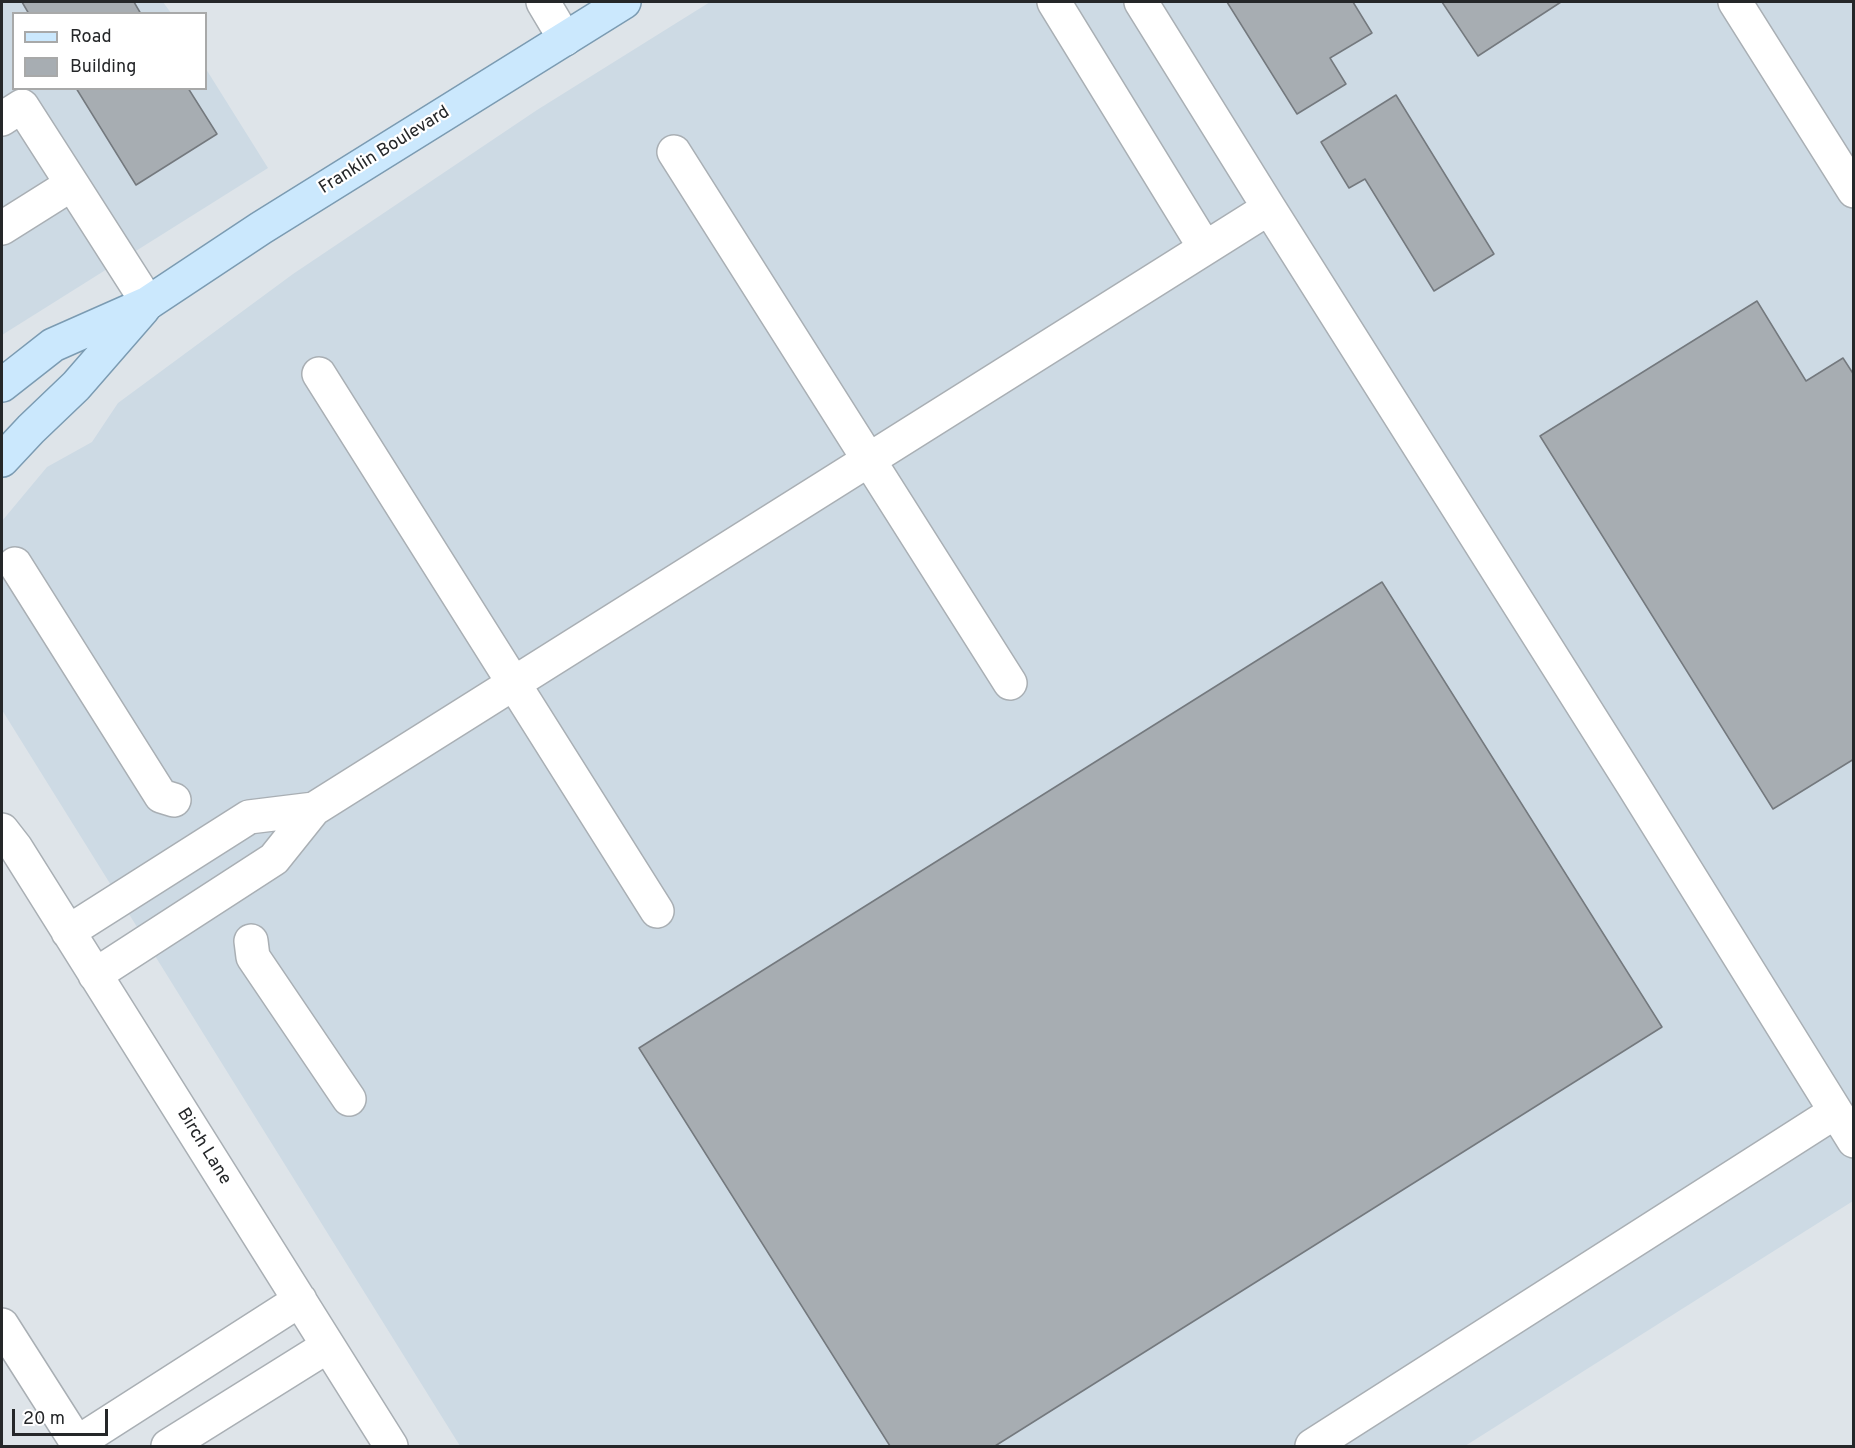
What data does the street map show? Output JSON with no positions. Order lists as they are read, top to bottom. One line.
{"streets":{"main road":["Franklin Boulevard"],"street":["Birch Lane"]},"legend":["Road","Building"],"scale_bar":"20 m"}
